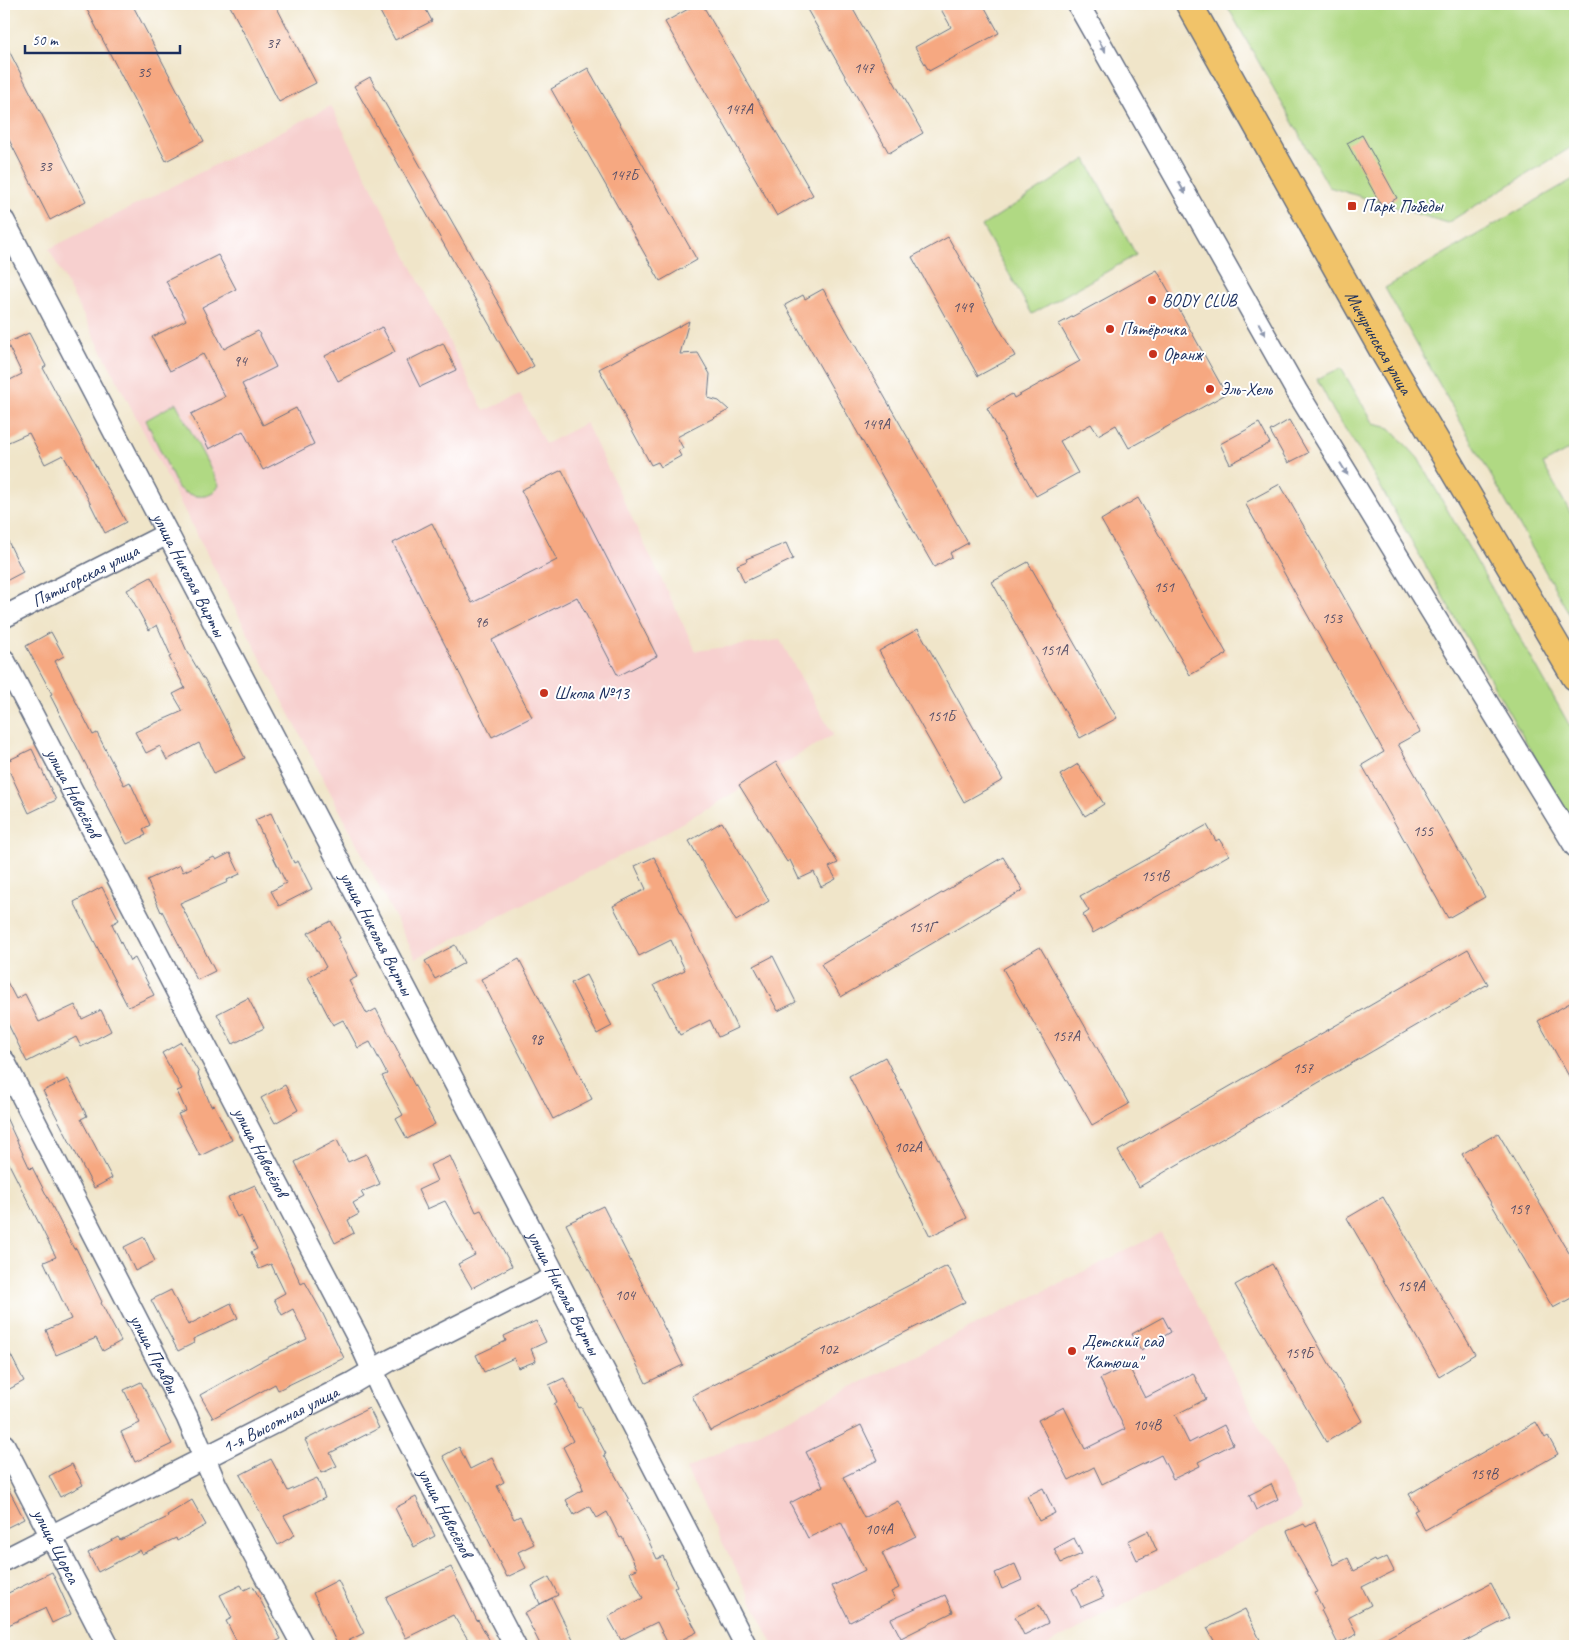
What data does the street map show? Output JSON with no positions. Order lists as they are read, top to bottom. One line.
{"streets":{"main road":["Мичуринская улица"],"street":["улица Николая Вирты","Пятигорская улица","улица Новосёлов","улица Правды","1-я Высотная улица","улица Щорса"]},"crossings":[["улица Николая Вирты","Пятигорская улица"],["улица Николая Вирты","1-я Высотная улица"],["улица Новосёлов","1-я Высотная улица"],["улица Правды","1-я Высотная улица"],["1-я Высотная улица","улица Щорса"]],"places":{"transit":["Парк Победы"],"other":["BODY CLUB","Пятёрочка","Оранж","Эль-Хель","Школа №13","Детский сад \"Катюша\""]},"house_numbers":["37","147","35","147А","33","147Б","149","94","149А","151","153","96","151А","151Б","155","151В","151Г","157А","98","157","102А","159","159А","104","102","159Б","104В","159В","104А"],"scale_bar":"50 m"}
